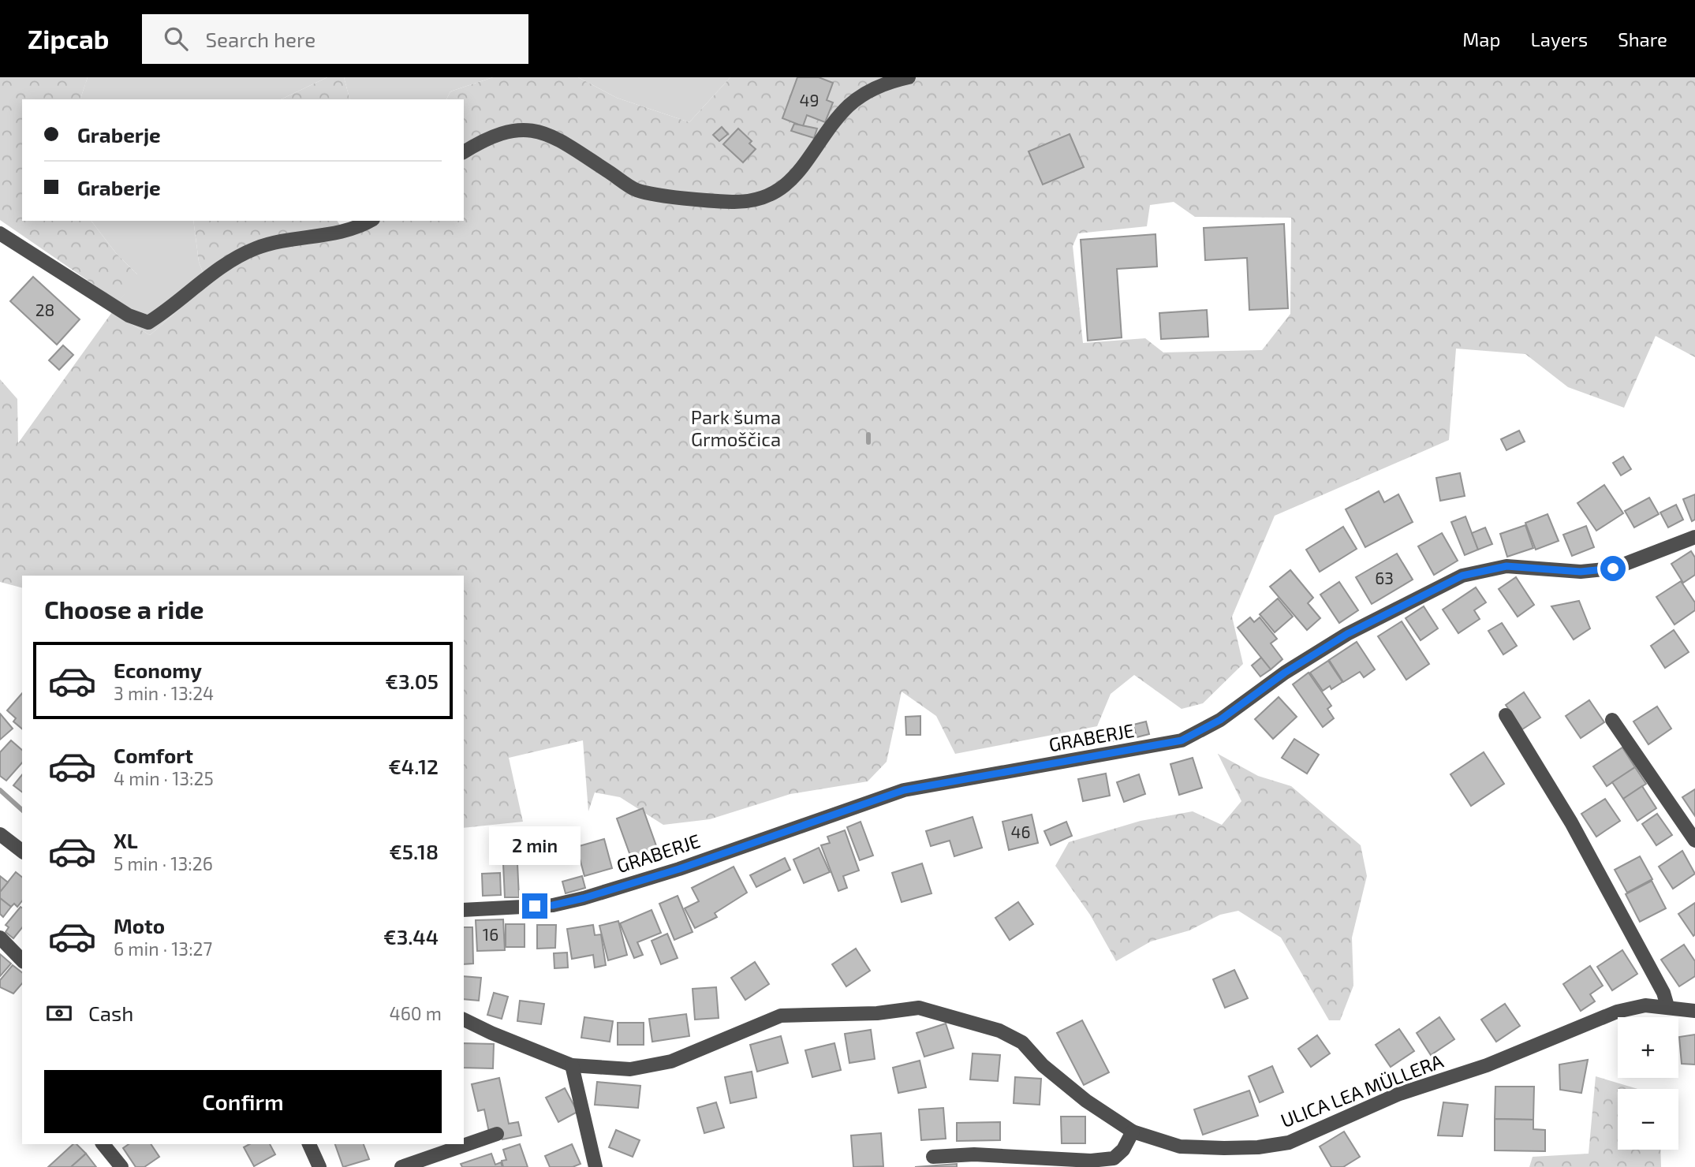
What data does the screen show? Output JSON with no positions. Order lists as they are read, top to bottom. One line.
{"streets":{"street":["GRABERJE","ULICA LEA MÜLLERA"]},"parks":["Park šuma Grmoščica"],"house_numbers":["49","28","63","46","16"],"page":{"header":"Zipcab","search":"Search here","nav":["Map","Layers","Share"],"banner":["Graberje","Graberje"],"heading":"Choose a ride","list":[{"name":"Economy","note":"3 min · 13:24","value":"€3.05"},{"name":"Comfort","note":"4 min · 13:25","value":"€4.12"},{"name":"XL","note":"5 min · 13:26","value":"€5.18"},{"name":"Moto","note":"6 min · 13:27","value":"€3.44"}],"bubble":"2 min","pay":["Cash","460 m"],"map_buttons":["+","−"],"buttons":"Confirm"}}
